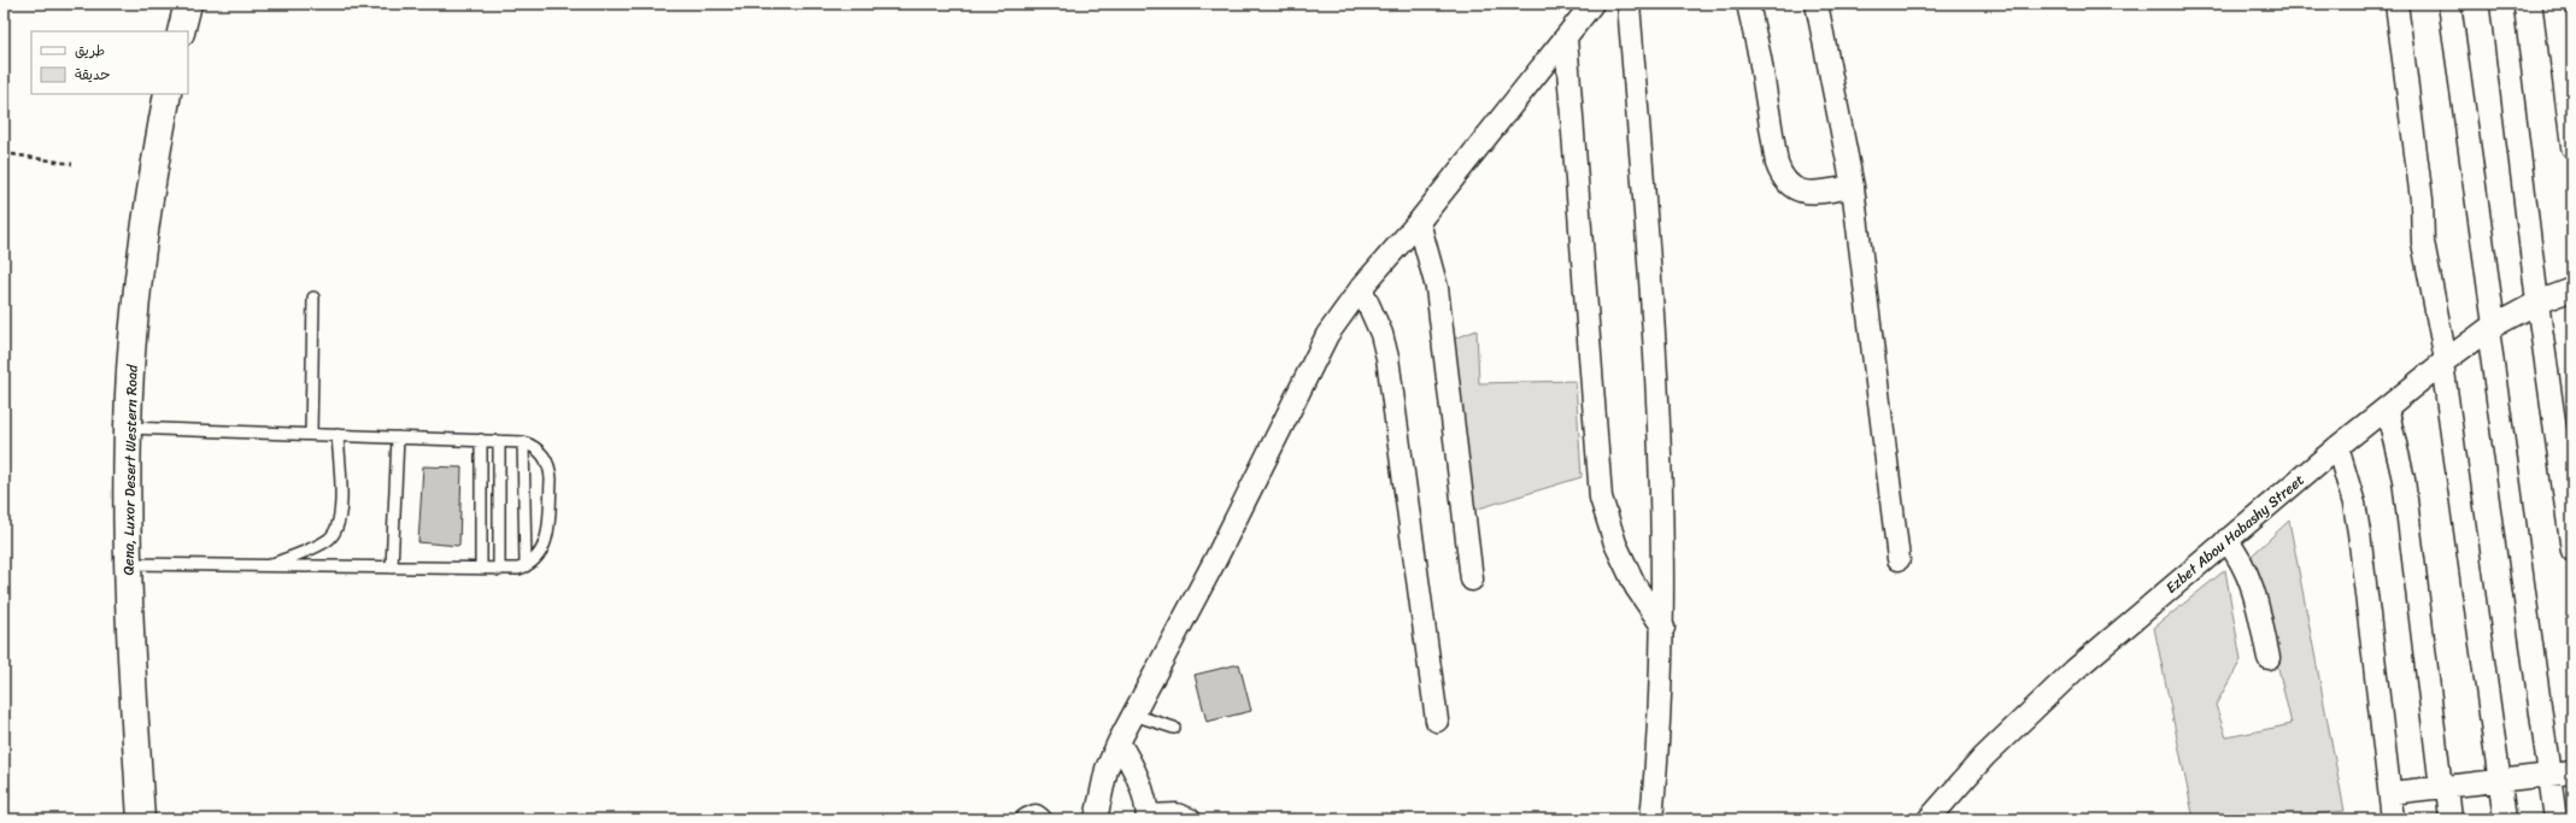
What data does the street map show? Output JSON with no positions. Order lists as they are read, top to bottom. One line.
{"streets":{"main road":["Qena, Luxor Desert Western Road"],"street":["Ezbet Abou Habashy Street"]},"legend":["طريق","حديقة"]}
